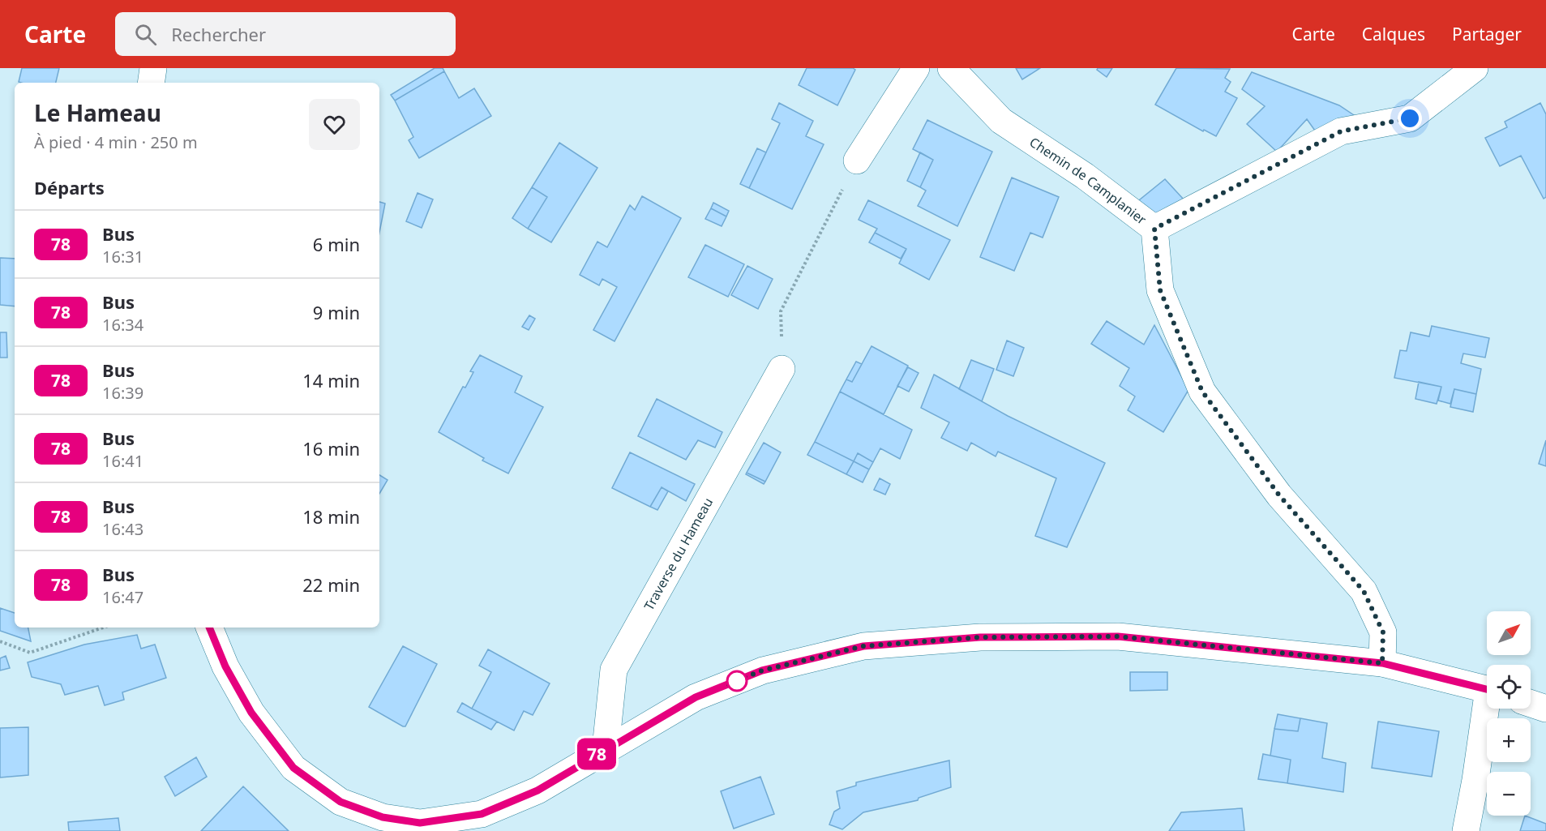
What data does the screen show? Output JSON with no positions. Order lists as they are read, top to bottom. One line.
{"streets":{"street":["Chemin de Camplanier","Traverse du Hameau"]},"lines":["bus line 78"],"north":"top right","page":{"header":"Carte","search":"Rechercher","nav":["Carte","Calques","Partager"],"on_map":"78","heading":[["Le Hameau","À pied · 4 min · 250 m"],"Départs"],"list":[{"mark":"78","name":"Bus","note":"16:31","value":"6 min"},{"mark":"78","name":"Bus","note":"16:34","value":"9 min"},{"mark":"78","name":"Bus","note":"16:39","value":"14 min"},{"mark":"78","name":"Bus","note":"16:41","value":"16 min"},{"mark":"78","name":"Bus","note":"16:43","value":"18 min"},{"mark":"78","name":"Bus","note":"16:47","value":"22 min"}],"map_buttons":["+","−"]}}
